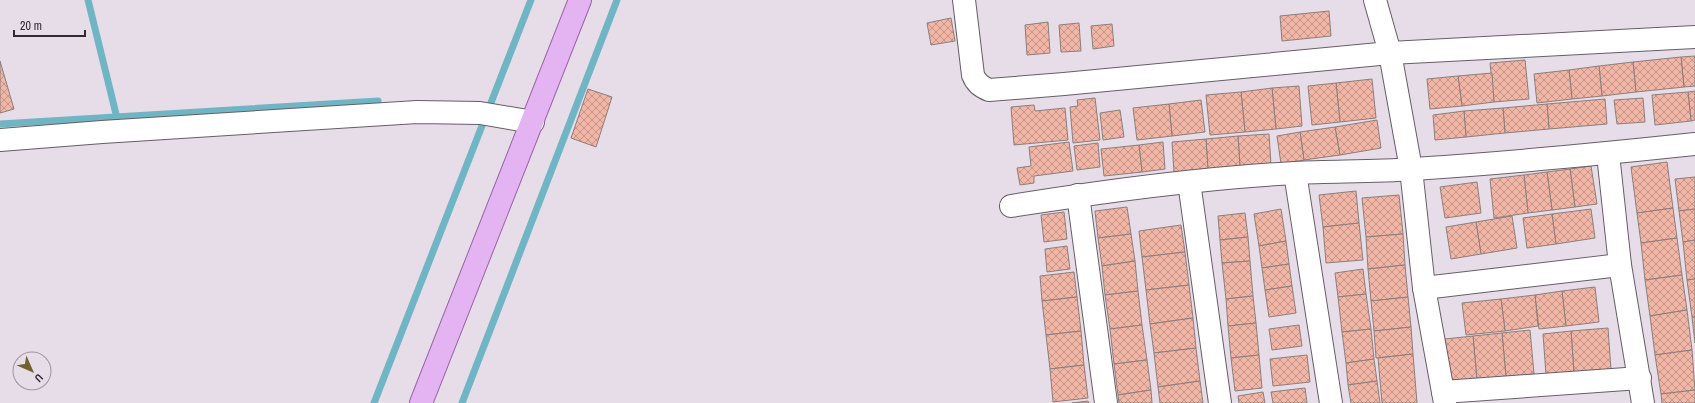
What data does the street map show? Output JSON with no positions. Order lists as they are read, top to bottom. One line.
{"scale_bar":"20 m","north":"bottom right"}
